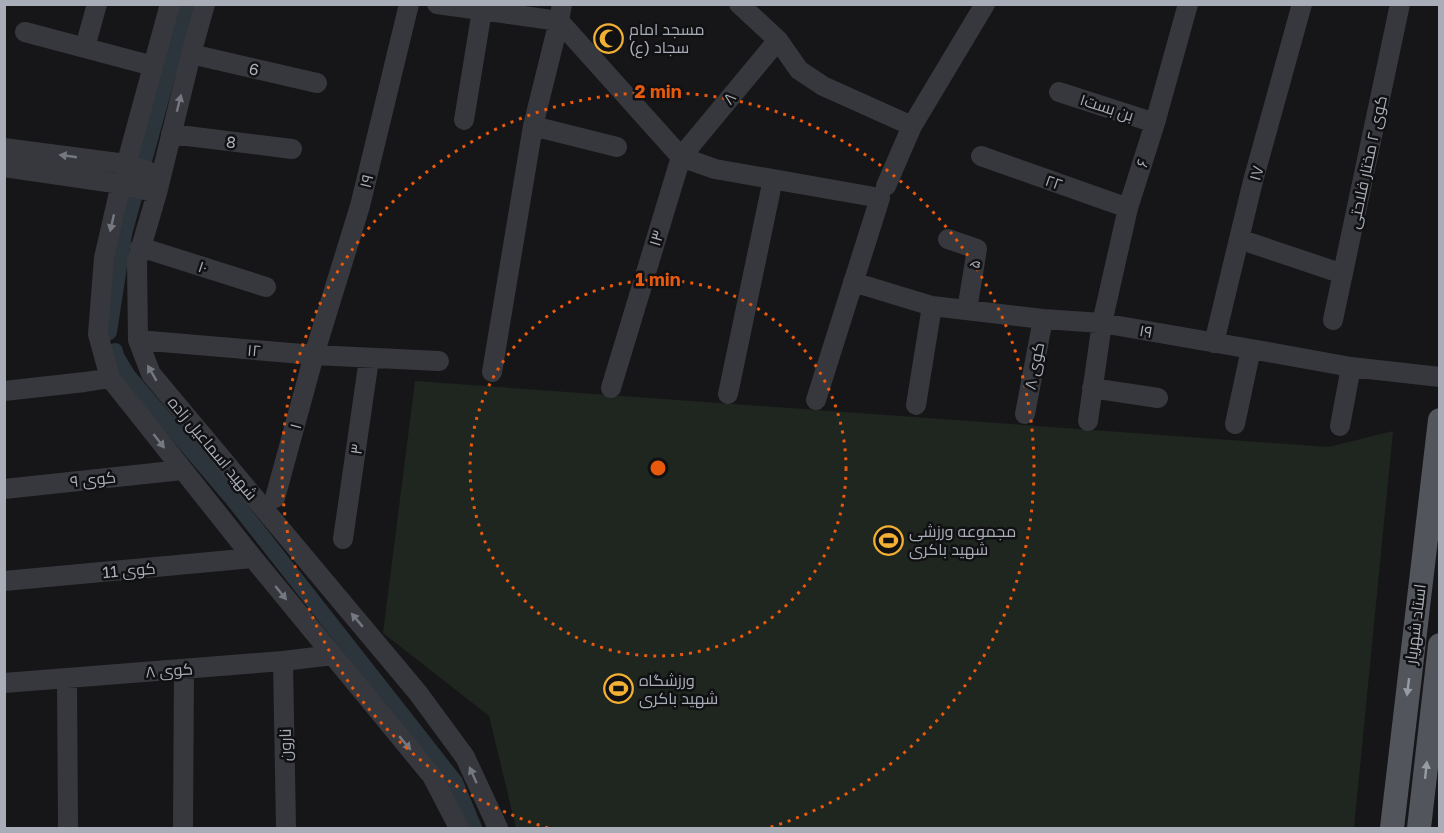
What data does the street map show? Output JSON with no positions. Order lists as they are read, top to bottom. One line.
{"streets":{"main road":["استاد شهریار"],"street":["6","۸","بن بست۱","8","کوی ۲ مختار فلاحتی","۶","۱۷","۱۹","۲۲","۱۳","۵","۱۰","۱۲","کوی ۸","۱","شهید اسماعیل زاده","۳","کوی ۹","کوی 11","نارون"]},"crossings":[["6","شهید اسماعیل زاده"],["۸","۱۳"],["بن بست۱","۶"],["8","شهید اسماعیل زاده"],["۶","۱۹"],["۶","۲۲"],["۱۷","۱۹"],["۱۹","۵"],["۱۹","۱۲"],["۱۹","کوی ۸"],["۱۹","۱"],["۱۰","شهید اسماعیل زاده"],["۱۲","۱"],["۱۲","شهید اسماعیل زاده"],["۱۲","۳"],["کوی ۸","نارون"]],"places":{"mosque":["مسجد امام سجاد (ع)"],"sports":["مجموعه ورزشی شهید باکری","ورزشگاه شهید باکری"]},"rings":["2 min","1 min"]}
